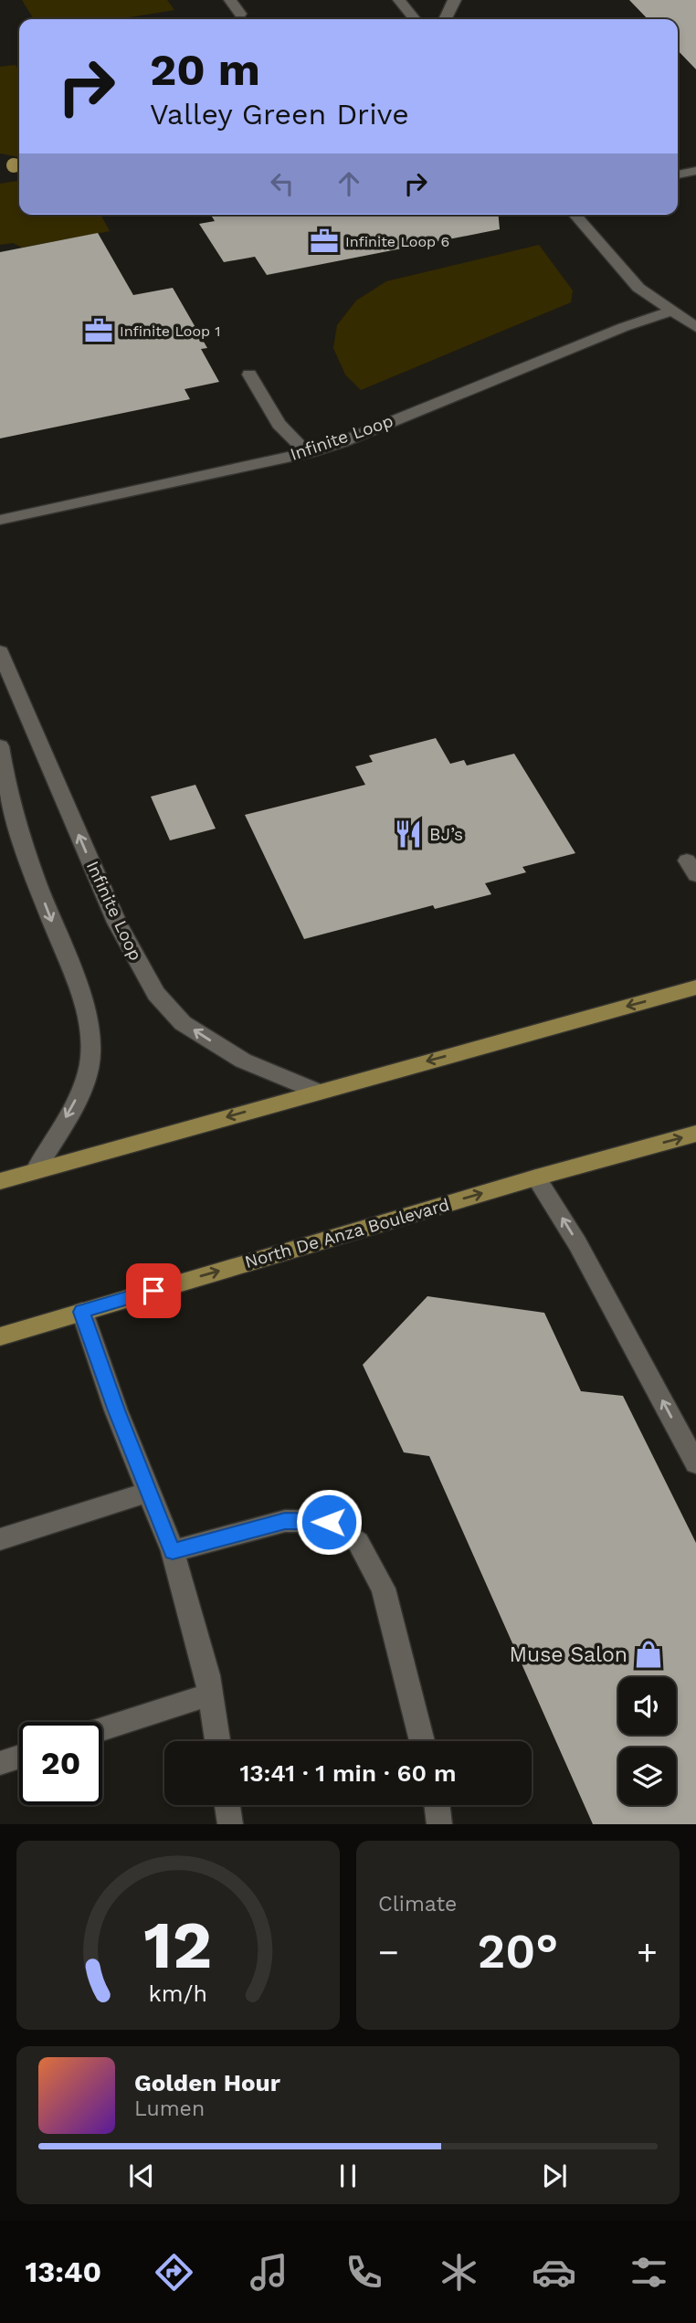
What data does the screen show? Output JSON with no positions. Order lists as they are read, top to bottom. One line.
{"streets":{"main road":["North De Anza Boulevard"],"street":["Infinite Loop"]},"one_way":["Infinite Loop"],"places":{"office":["Infinite Loop 6","Infinite Loop 1"],"restaurant":["BJ’s"],"shop":["Muse Salon"]},"page":{"turn":["20 m","Valley Green Drive"],"limit":"20","trip":"13:41 · 1 min · 60 m","tile":"Climate","heat":["−","20°","+"],"song":["Golden Hour","Lumen"],"tabs":"13:40","gauge":["12","km/h"]}}
